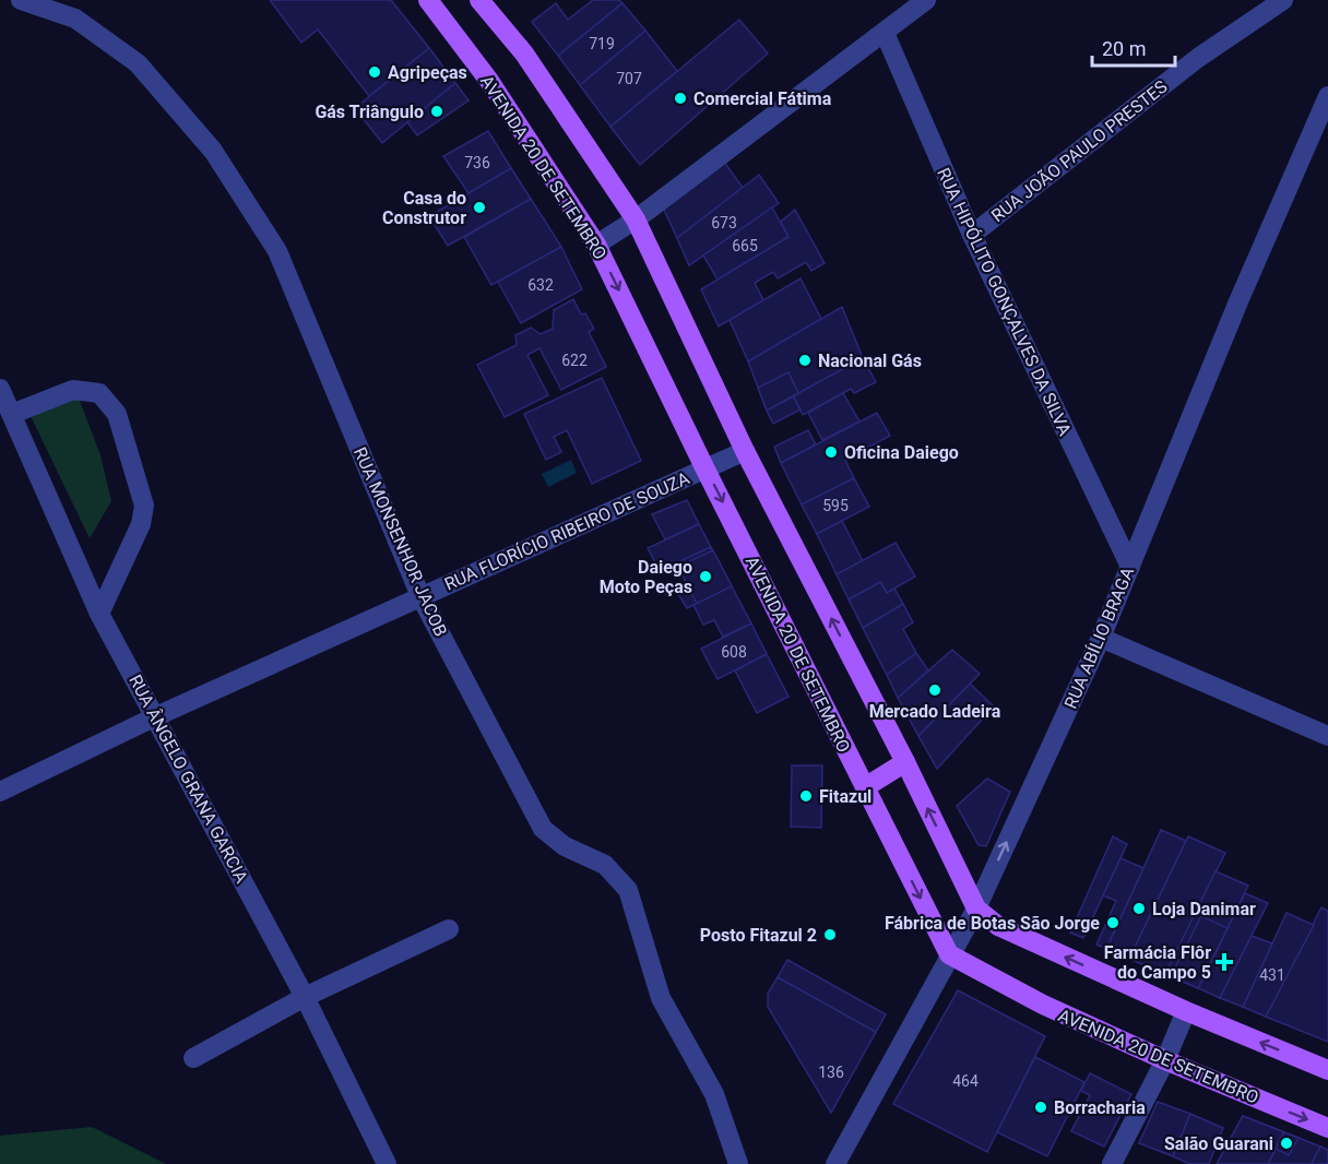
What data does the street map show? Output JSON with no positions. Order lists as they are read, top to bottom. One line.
{"streets":{"main road":["AVENIDA 20 DE SETEMBRO"],"street":["RUA JOÃO PAULO PRESTES","RUA HIPÓLITO GONÇALVES DA SILVA","RUA FLORÍCIO RIBEIRO DE SOUZA","RUA MONSENHOR JACOB","RUA ABÍLIO BRAGA","RUA ÂNGELO GRANA GARCIA"]},"crossings":[["RUA JOÃO PAULO PRESTES","RUA HIPÓLITO GONÇALVES DA SILVA"],["AVENIDA 20 DE SETEMBRO","RUA FLORÍCIO RIBEIRO DE SOUZA"],["AVENIDA 20 DE SETEMBRO","RUA ABÍLIO BRAGA"],["RUA HIPÓLITO GONÇALVES DA SILVA","RUA ABÍLIO BRAGA"],["RUA FLORÍCIO RIBEIRO DE SOUZA","RUA MONSENHOR JACOB"],["RUA FLORÍCIO RIBEIRO DE SOUZA","RUA ÂNGELO GRANA GARCIA"]],"places":{"other":["Agripeças","Comercial Fátima","Gás Triângulo","Casa do Construtor","Nacional Gás","Oficina Daiego","Daiego Moto Peças","Mercado Ladeira","Fitazul","Loja Danimar","Fábrica de Botas São Jorge","Posto Fitazul 2","Borracharia","Salão Guarani"],"health":["Farmácia Flôr do Campo 5"]},"house_numbers":["719","707","736","673","665","632","622","595","608","431","136","464"],"scale_bar":"20 m"}
